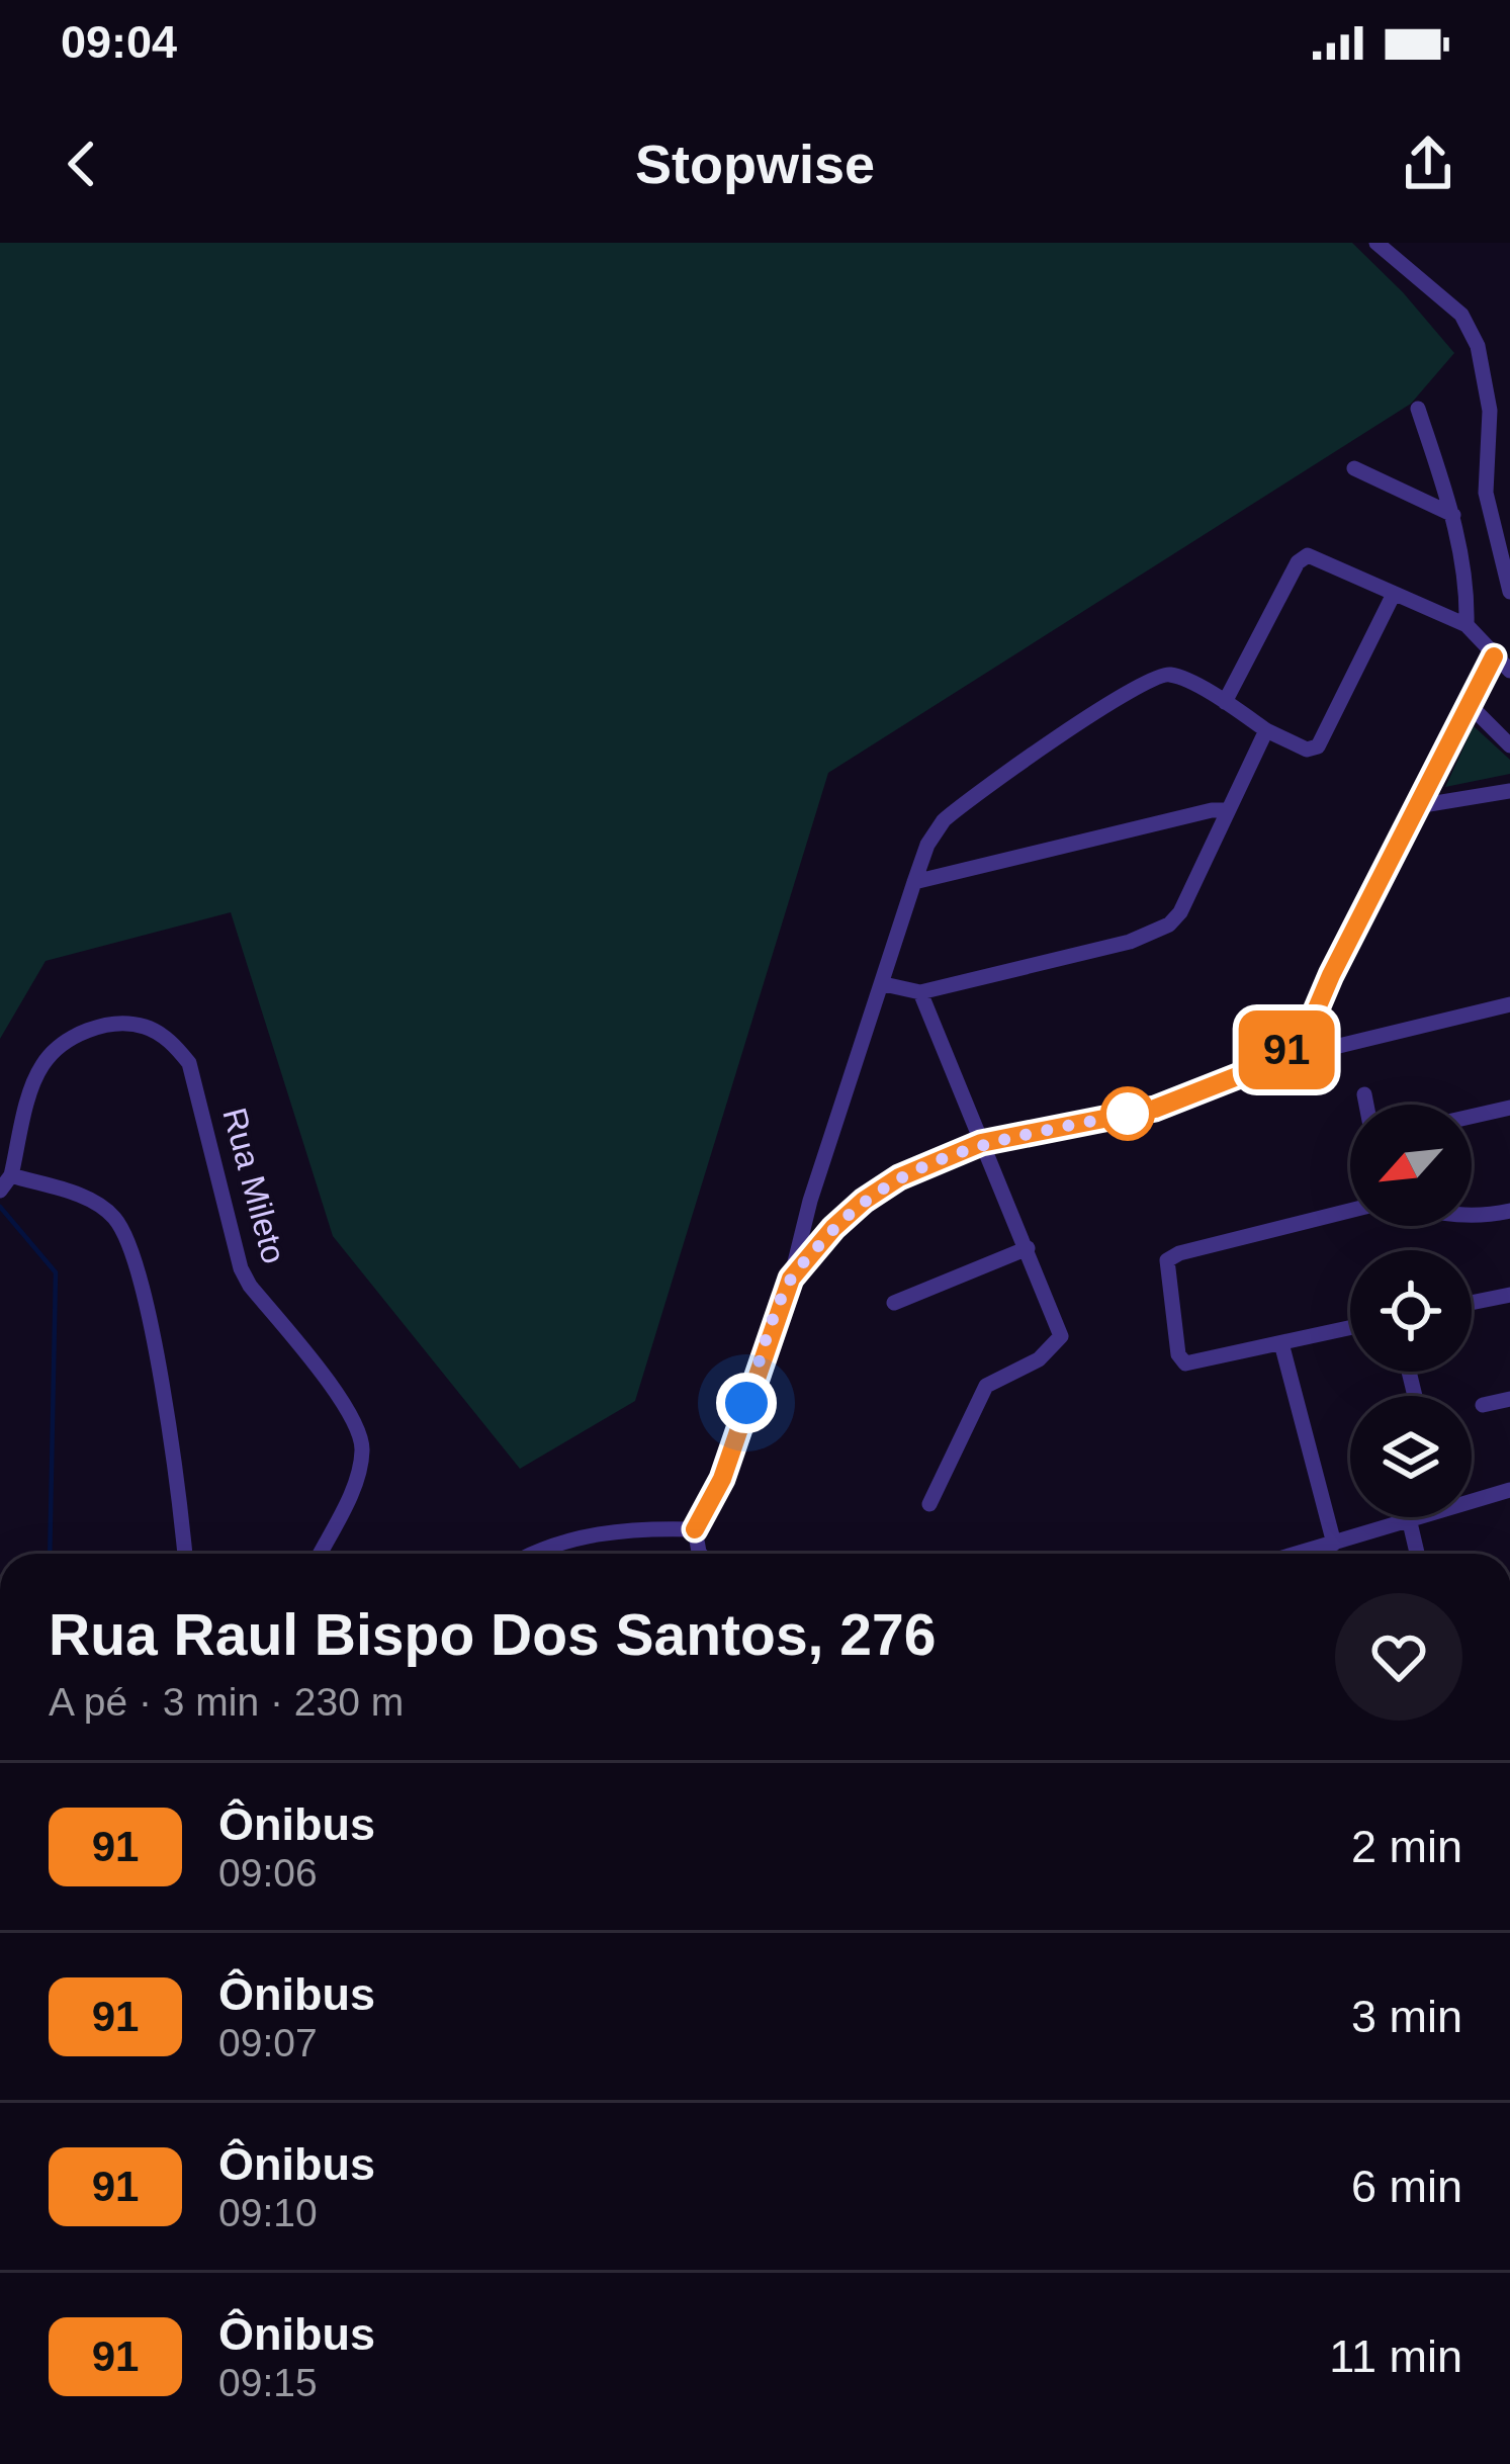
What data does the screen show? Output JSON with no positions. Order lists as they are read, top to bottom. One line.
{"streets":{"street":["Rua Mileto"]},"lines":["bus line 91"],"north":"bottom left","page":{"status":"09:04","header":"Stopwise","on_map":"91","heading":["Rua Raul Bispo Dos Santos, 276","A pé · 3 min · 230 m"],"list":[{"mark":"91","name":"Ônibus","note":"09:06","value":"2 min"},{"mark":"91","name":"Ônibus","note":"09:07","value":"3 min"},{"mark":"91","name":"Ônibus","note":"09:10","value":"6 min"},{"mark":"91","name":"Ônibus","note":"09:15","value":"11 min"}]}}
